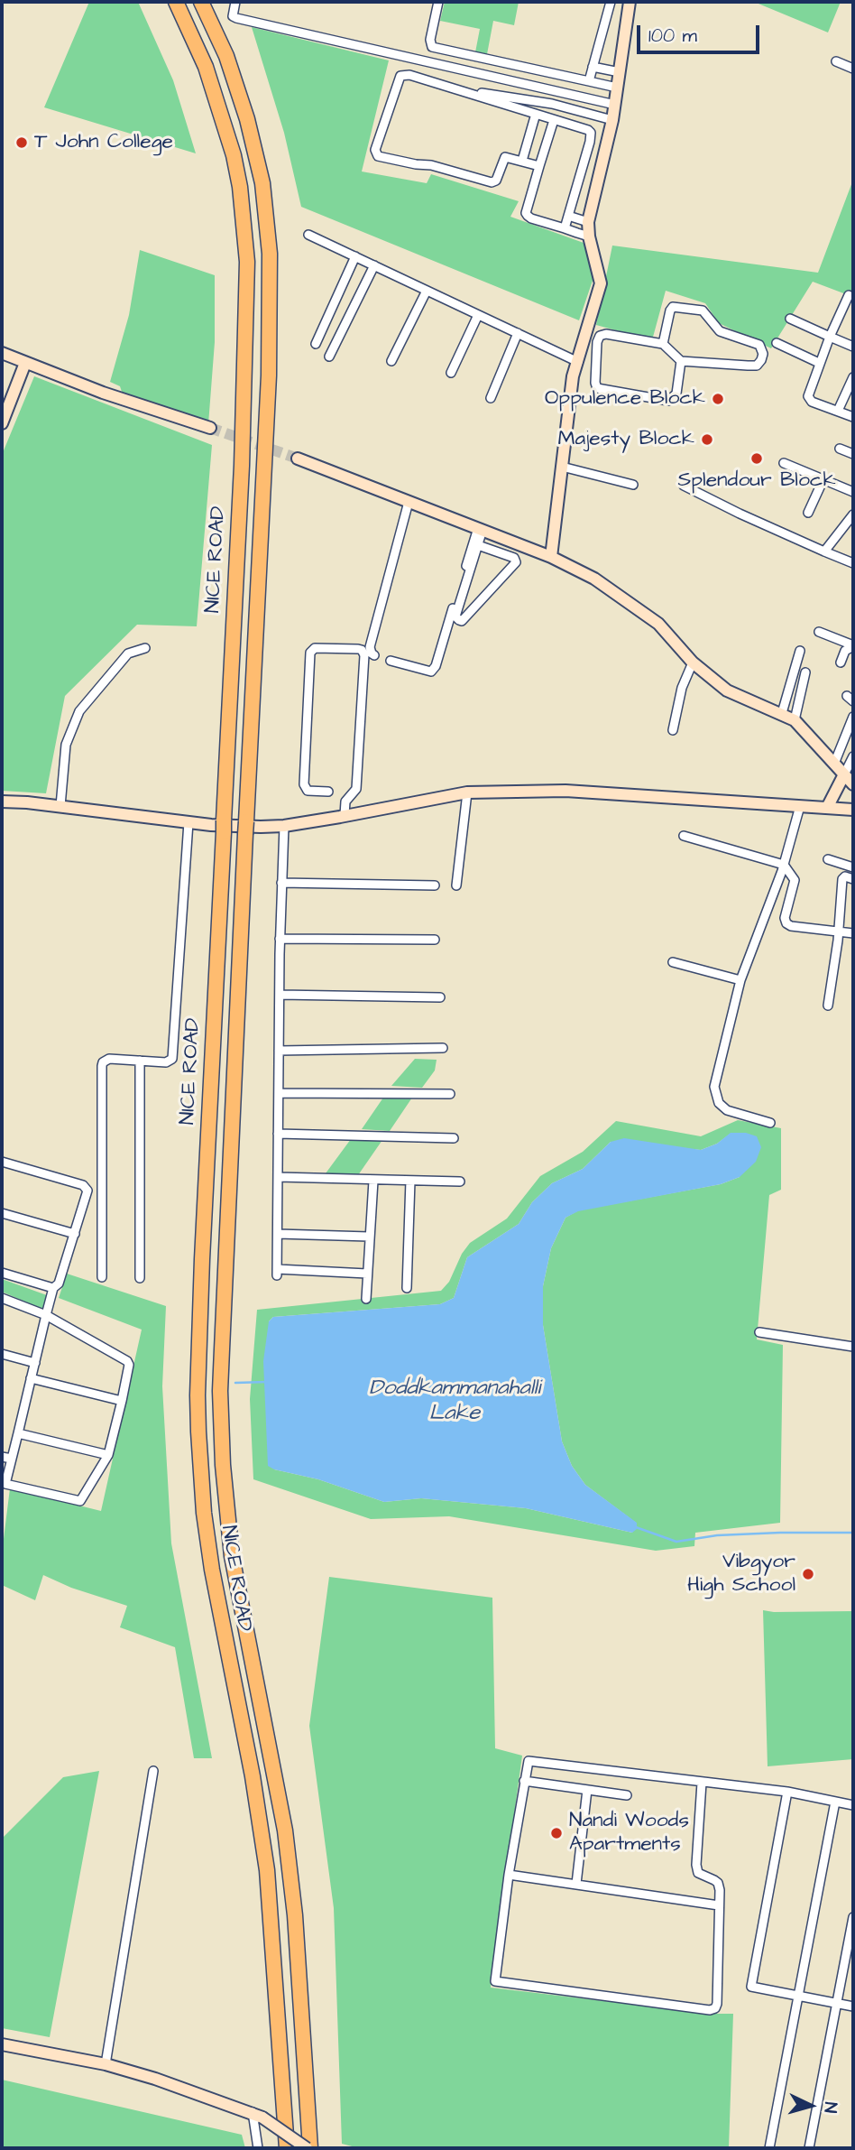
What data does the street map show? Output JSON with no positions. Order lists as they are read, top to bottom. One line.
{"streets":{"highway":["NICE ROAD"]},"water":["Doddkammanahalli Lake"],"places":["T John College","Oppulence Block","Majesty Block","Splendour Block","Vibgyor High School","Nandi Woods Apartments"],"scale_bar":"100 m","north":"right"}
